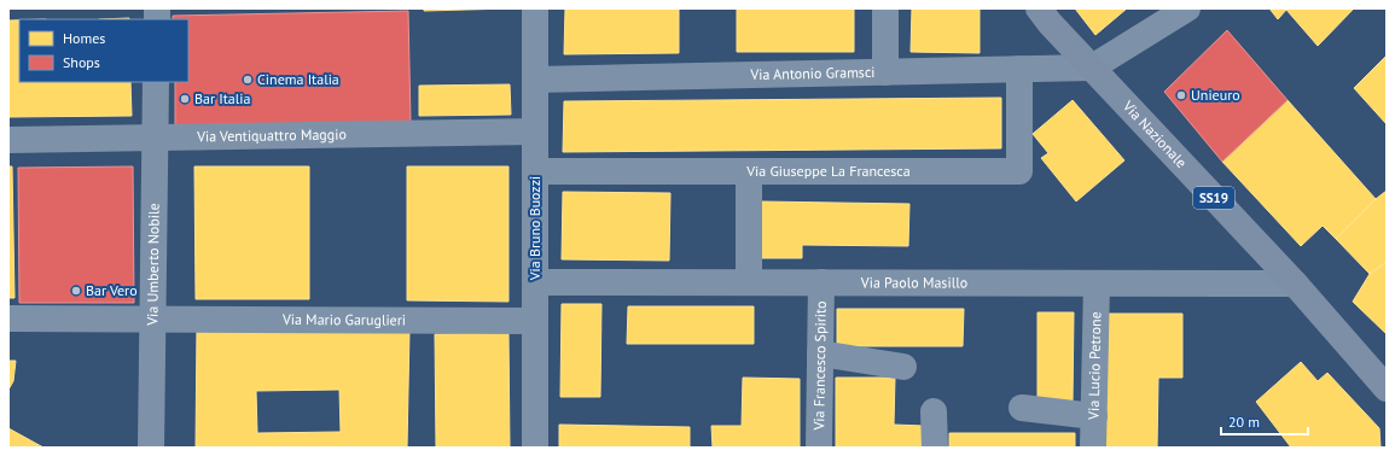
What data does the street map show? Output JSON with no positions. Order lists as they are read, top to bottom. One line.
{"streets":{"main road":["Via Nazionale","SS19"],"street":["Via Antonio Gramsci","Via Ventiquattro Maggio","Via Giuseppe La Francesca","Via Bruno Buozzi","Via Umberto Nobile","Via Paolo Masillo","Via Mario Garuglieri","Via Francesco Spirito","Via Lucio Petrone"]},"crossings":[["Via Antonio Gramsci","Via Nazionale"],["Via Antonio Gramsci","Via Giuseppe La Francesca"],["Via Antonio Gramsci","Via Bruno Buozzi"],["Via Nazionale","Via Paolo Masillo"],["Via Ventiquattro Maggio","Via Bruno Buozzi"],["Via Ventiquattro Maggio","Via Umberto Nobile"],["Via Giuseppe La Francesca","Via Bruno Buozzi"],["Via Bruno Buozzi","Via Paolo Masillo"],["Via Bruno Buozzi","Via Mario Garuglieri"],["Via Umberto Nobile","Via Mario Garuglieri"],["Via Paolo Masillo","Via Francesco Spirito"],["Via Paolo Masillo","Via Lucio Petrone"]],"places":["Cinema Italia","Unieuro","Bar Italia","Bar Vero"],"legend":["Homes","Shops"],"scale_bar":"20 m"}
